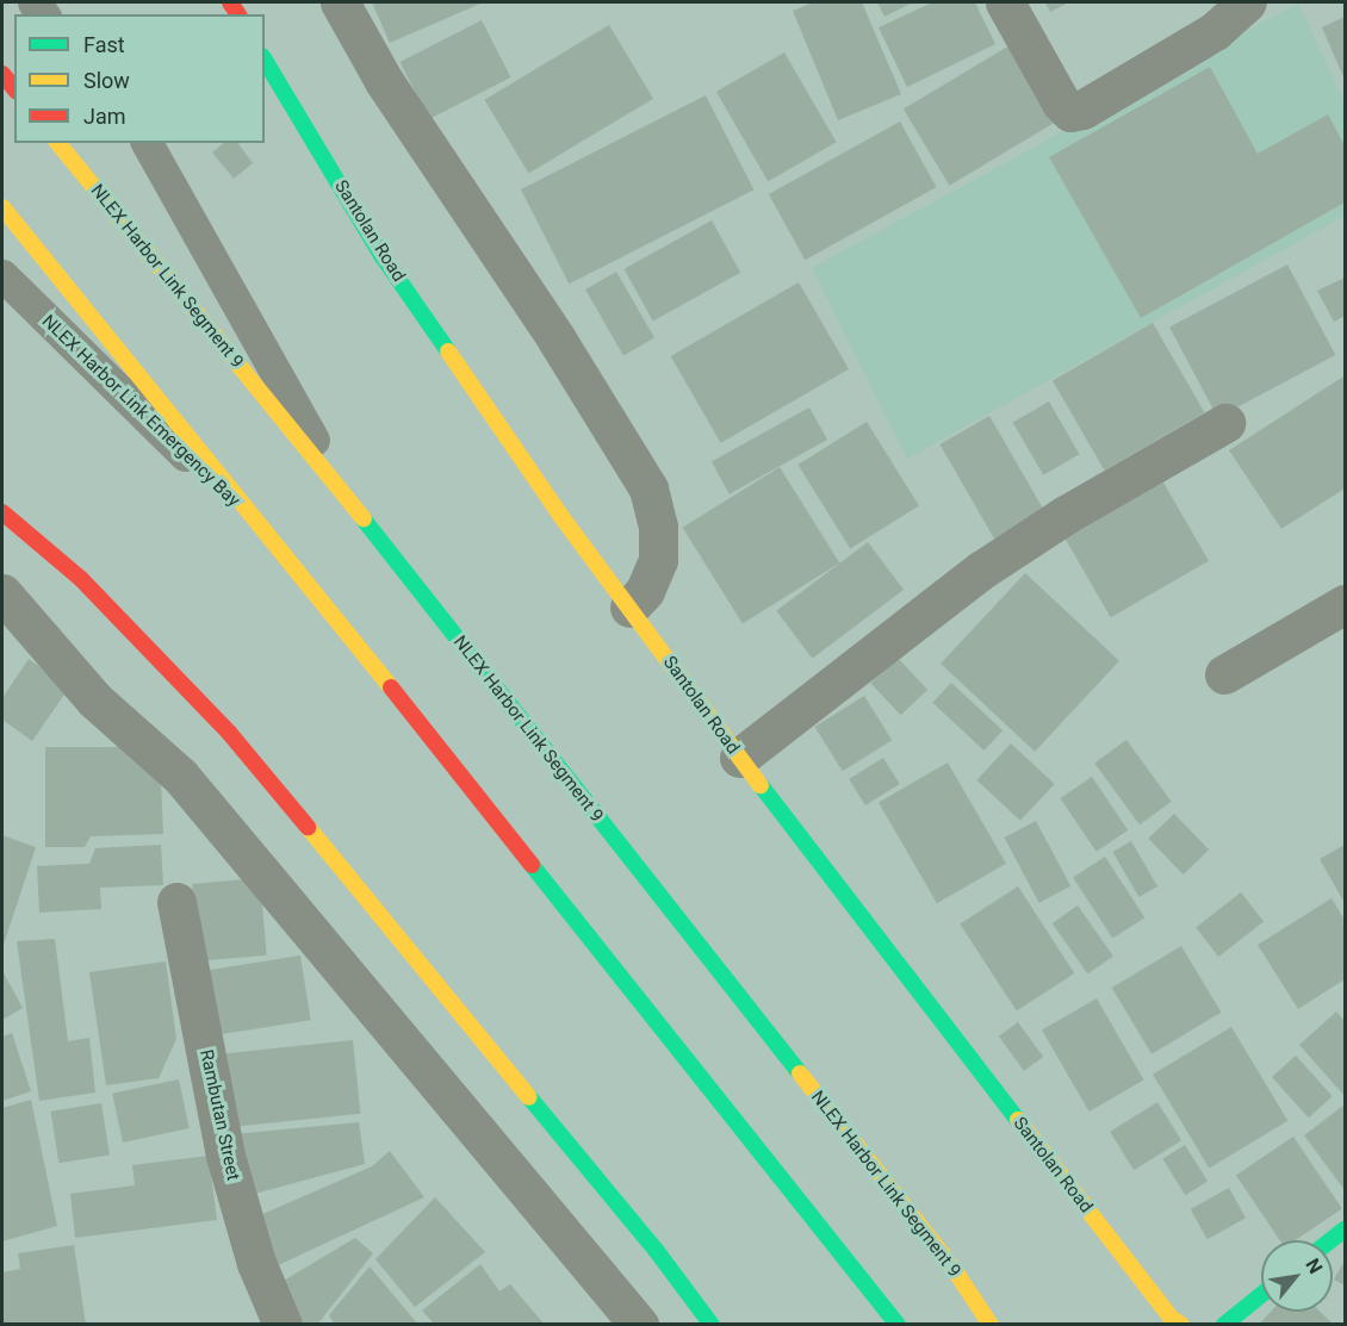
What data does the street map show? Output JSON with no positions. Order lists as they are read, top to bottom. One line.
{"streets":{"main road":["Santolan Road","NLEX Harbor Link Segment 9"],"street":["Rambutan Street"],"lane":["NLEX Harbor Link Emergency Bay"]},"legend":["Fast","Slow","Jam"],"north":"top right"}
